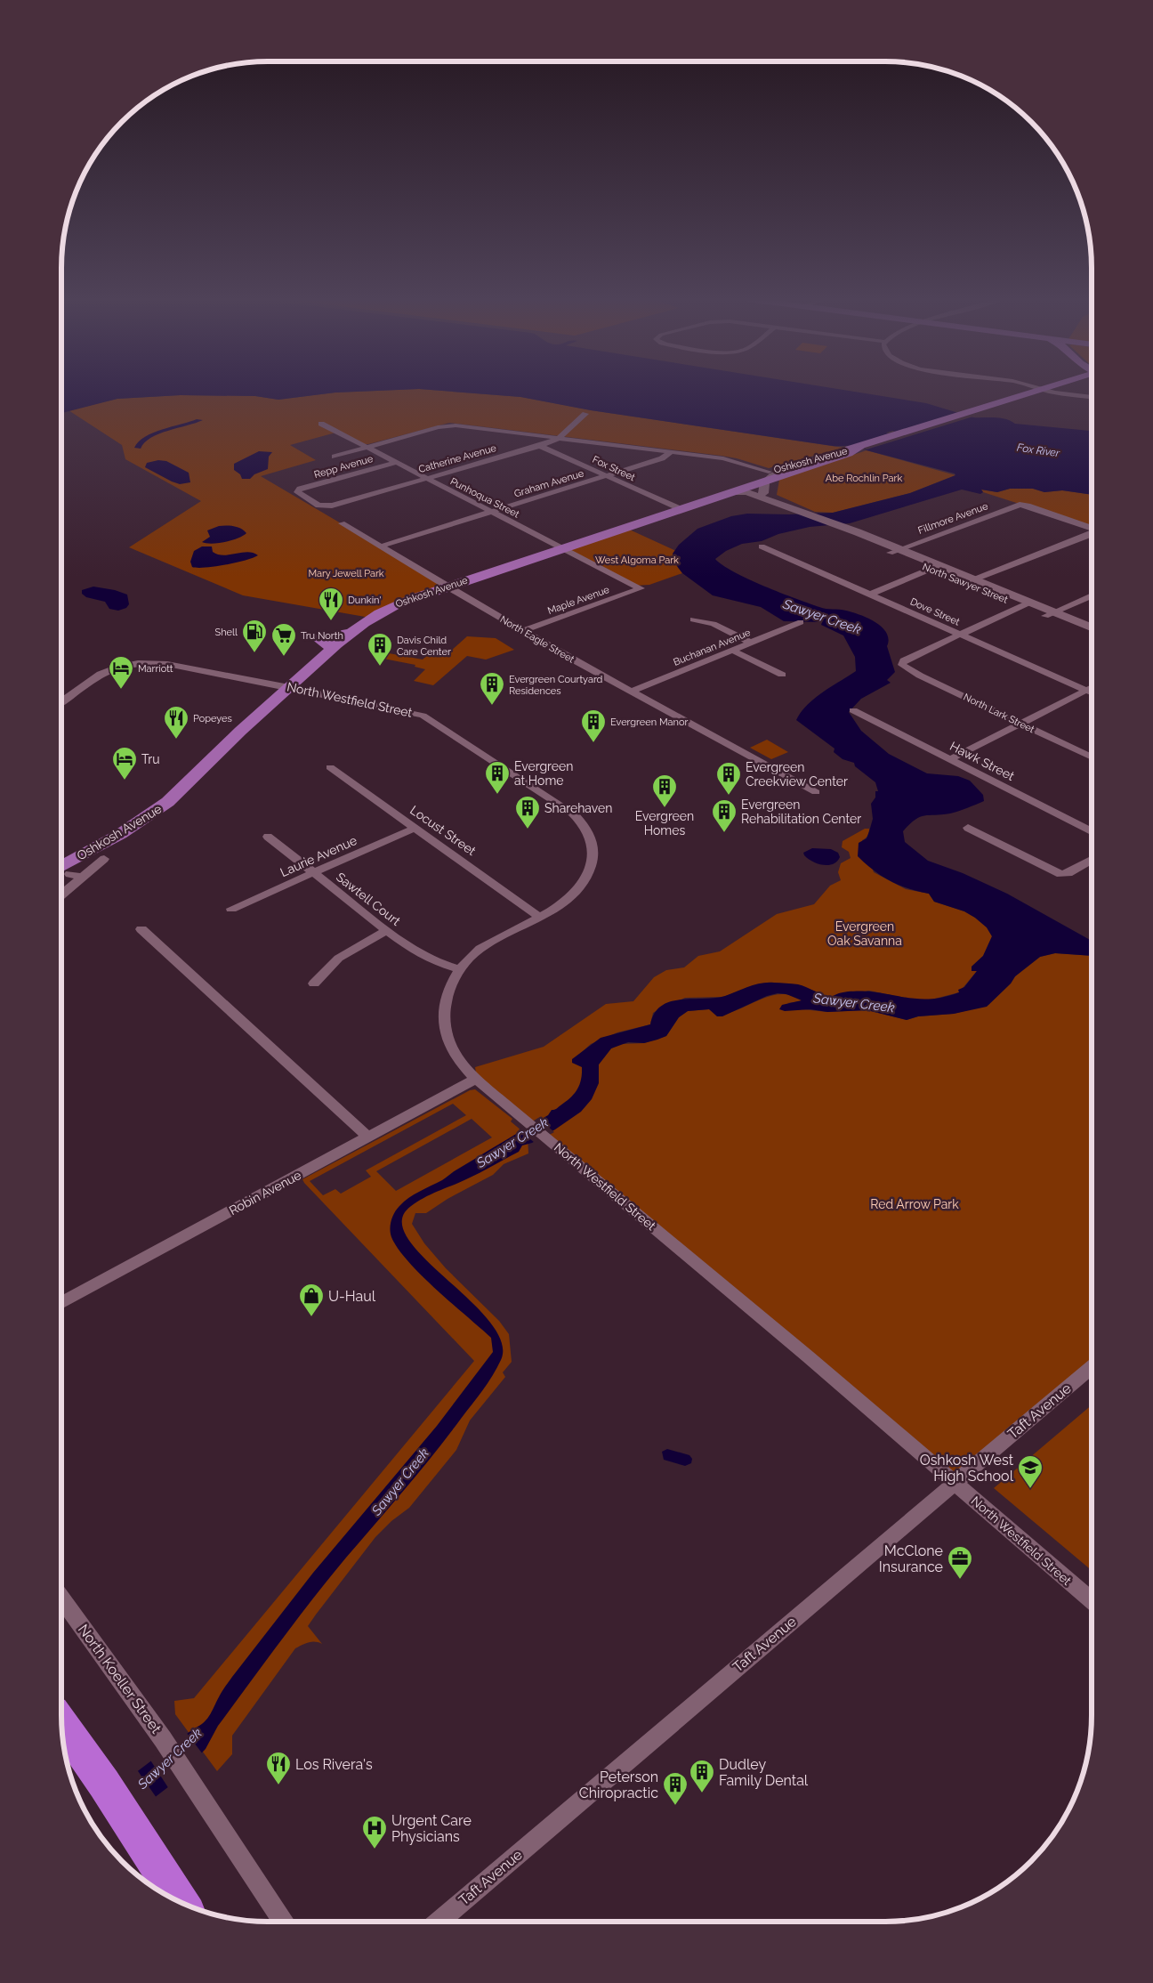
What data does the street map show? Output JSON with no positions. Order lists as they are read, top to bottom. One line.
{"streets":{"main road":["Oshkosh Avenue"],"street":["Catherine Avenue","Repp Avenue","Fox Street","Graham Avenue","Punhoqua Street","Fillmore Avenue","North Sawyer Street","Maple Avenue","Dove Street","North Eagle Street","Buchanan Avenue","North Westfield Street","North Lark Street","Hawk Street","Locust Street","Laurie Avenue","Sawtell Court","Robin Avenue","Taft Avenue","North Koeller Street"]},"crossings":[["Catherine Avenue","Repp Avenue"],["Catherine Avenue","Fox Street"],["Catherine Avenue","Punhoqua Street"],["Oshkosh Avenue","Fox Street"],["Oshkosh Avenue","Punhoqua Street"],["Oshkosh Avenue","North Eagle Street"],["Oshkosh Avenue","North Westfield Street"],["Repp Avenue","Punhoqua Street"],["Fox Street","Graham Avenue"],["Graham Avenue","Punhoqua Street"],["Graham Avenue","North Eagle Street"],["Punhoqua Street","Maple Avenue"],["Fillmore Avenue","North Sawyer Street"],["Maple Avenue","North Eagle Street"],["Dove Street","North Lark Street"],["North Eagle Street","Buchanan Avenue"],["North Westfield Street","Locust Street"],["North Westfield Street","Sawtell Court"],["North Westfield Street","Robin Avenue"],["North Westfield Street","Taft Avenue"],["Locust Street","Laurie Avenue"],["Laurie Avenue","Sawtell Court"]],"water":["Fox River","Sawyer Creek"],"parks":["Abe Rochlin Park","West Algoma Park","Mary Jewell Park","Evergreen Oak Savanna","Red Arrow Park"],"places":{"restaurant":["Dunkin'","Popeyes","Los Rivera's"],"fuel station":["Shell"],"supermarket":["Tru North"],"building":["Davis Child Care Center","Evergreen Courtyard Residences","Evergreen Manor","Evergreen at Home","Evergreen Creekview Center","Evergreen Homes","Sharehaven","Evergreen Rehabilitation Center","Dudley Family Dental","Peterson Chiropractic"],"hotel":["Marriott","Tru"],"shop":["U-Haul"],"school or university":["Oshkosh West High School"],"office":["McClone Insurance"],"hospital":["Urgent Care Physicians"]}}
